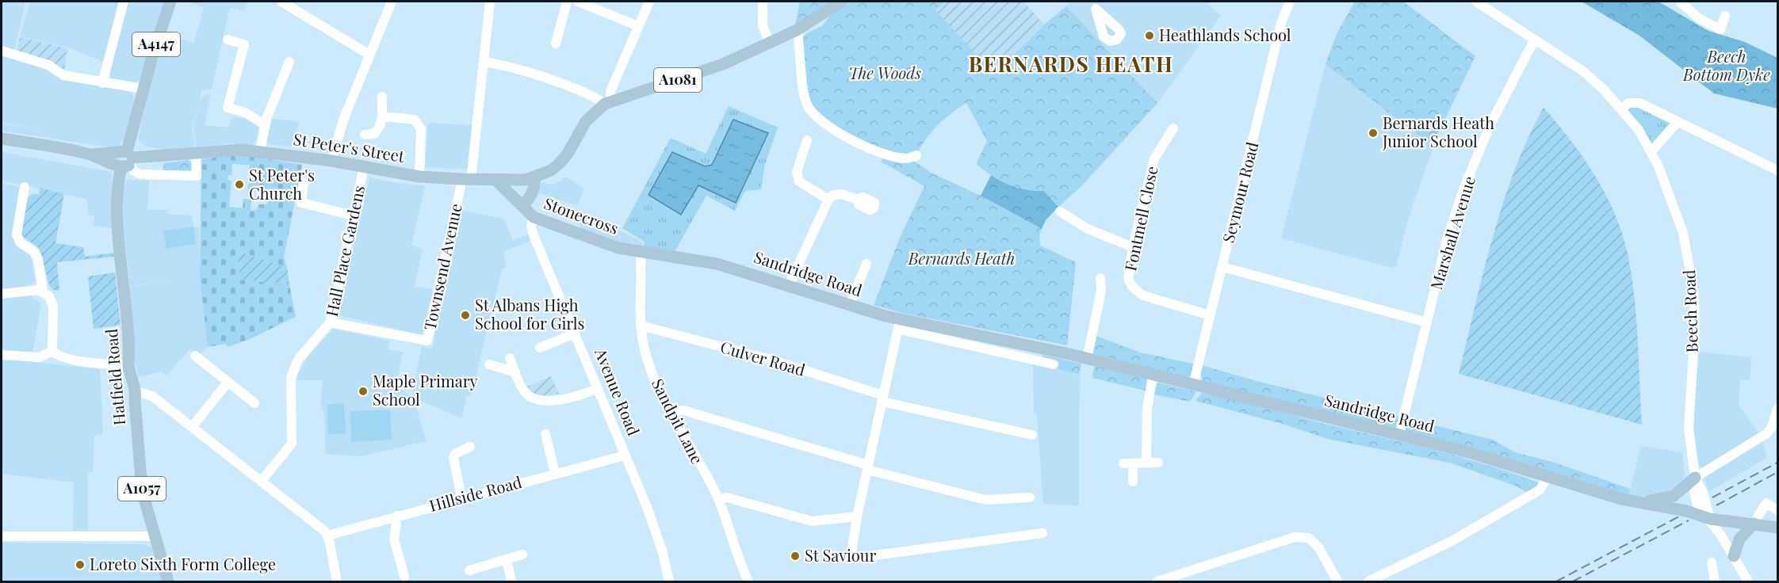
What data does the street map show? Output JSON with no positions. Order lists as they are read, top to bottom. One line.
{"streets":{"main road":["A4147","A1081","St Peter's Street","Stonecross","Sandridge Road","Hatfield Road","A1057"],"street":["Seymour Road","Fontmell Close","Marshall Avenue","Hall Place Gardens","Townsend Avenue","Beech Road","Culver Road","Avenue Road","Sandpit Lane","Hillside Road"]},"crossings":[["A4147","St Peter's Street"],["A4147","Hatfield Road"],["A1081","St Peter's Street"],["A1081","Stonecross"],["St Peter's Street","Stonecross"],["St Peter's Street","Hall Place Gardens"],["St Peter's Street","Townsend Avenue"],["St Peter's Street","Hatfield Road"],["Seymour Road","Fontmell Close"],["Seymour Road","Sandridge Road"],["Stonecross","Sandridge Road"],["Stonecross","Avenue Road"],["Stonecross","Sandpit Lane"],["Marshall Avenue","Sandridge Road"],["Marshall Avenue","Beech Road"],["Hall Place Gardens","Townsend Avenue"],["Sandridge Road","Beech Road"],["Sandridge Road","Sandpit Lane"],["Culver Road","Sandpit Lane"],["Avenue Road","Hillside Road"]],"districts":["BERNARDS HEATH"],"parks":["Beech Bottom Dyke","The Woods","Bernards Heath"],"places":["Heathlands School","Bernards Heath Junior School","St Peter's Church","St Albans High School for Girls","Maple Primary School","St Saviour","Loreto Sixth Form College"]}
